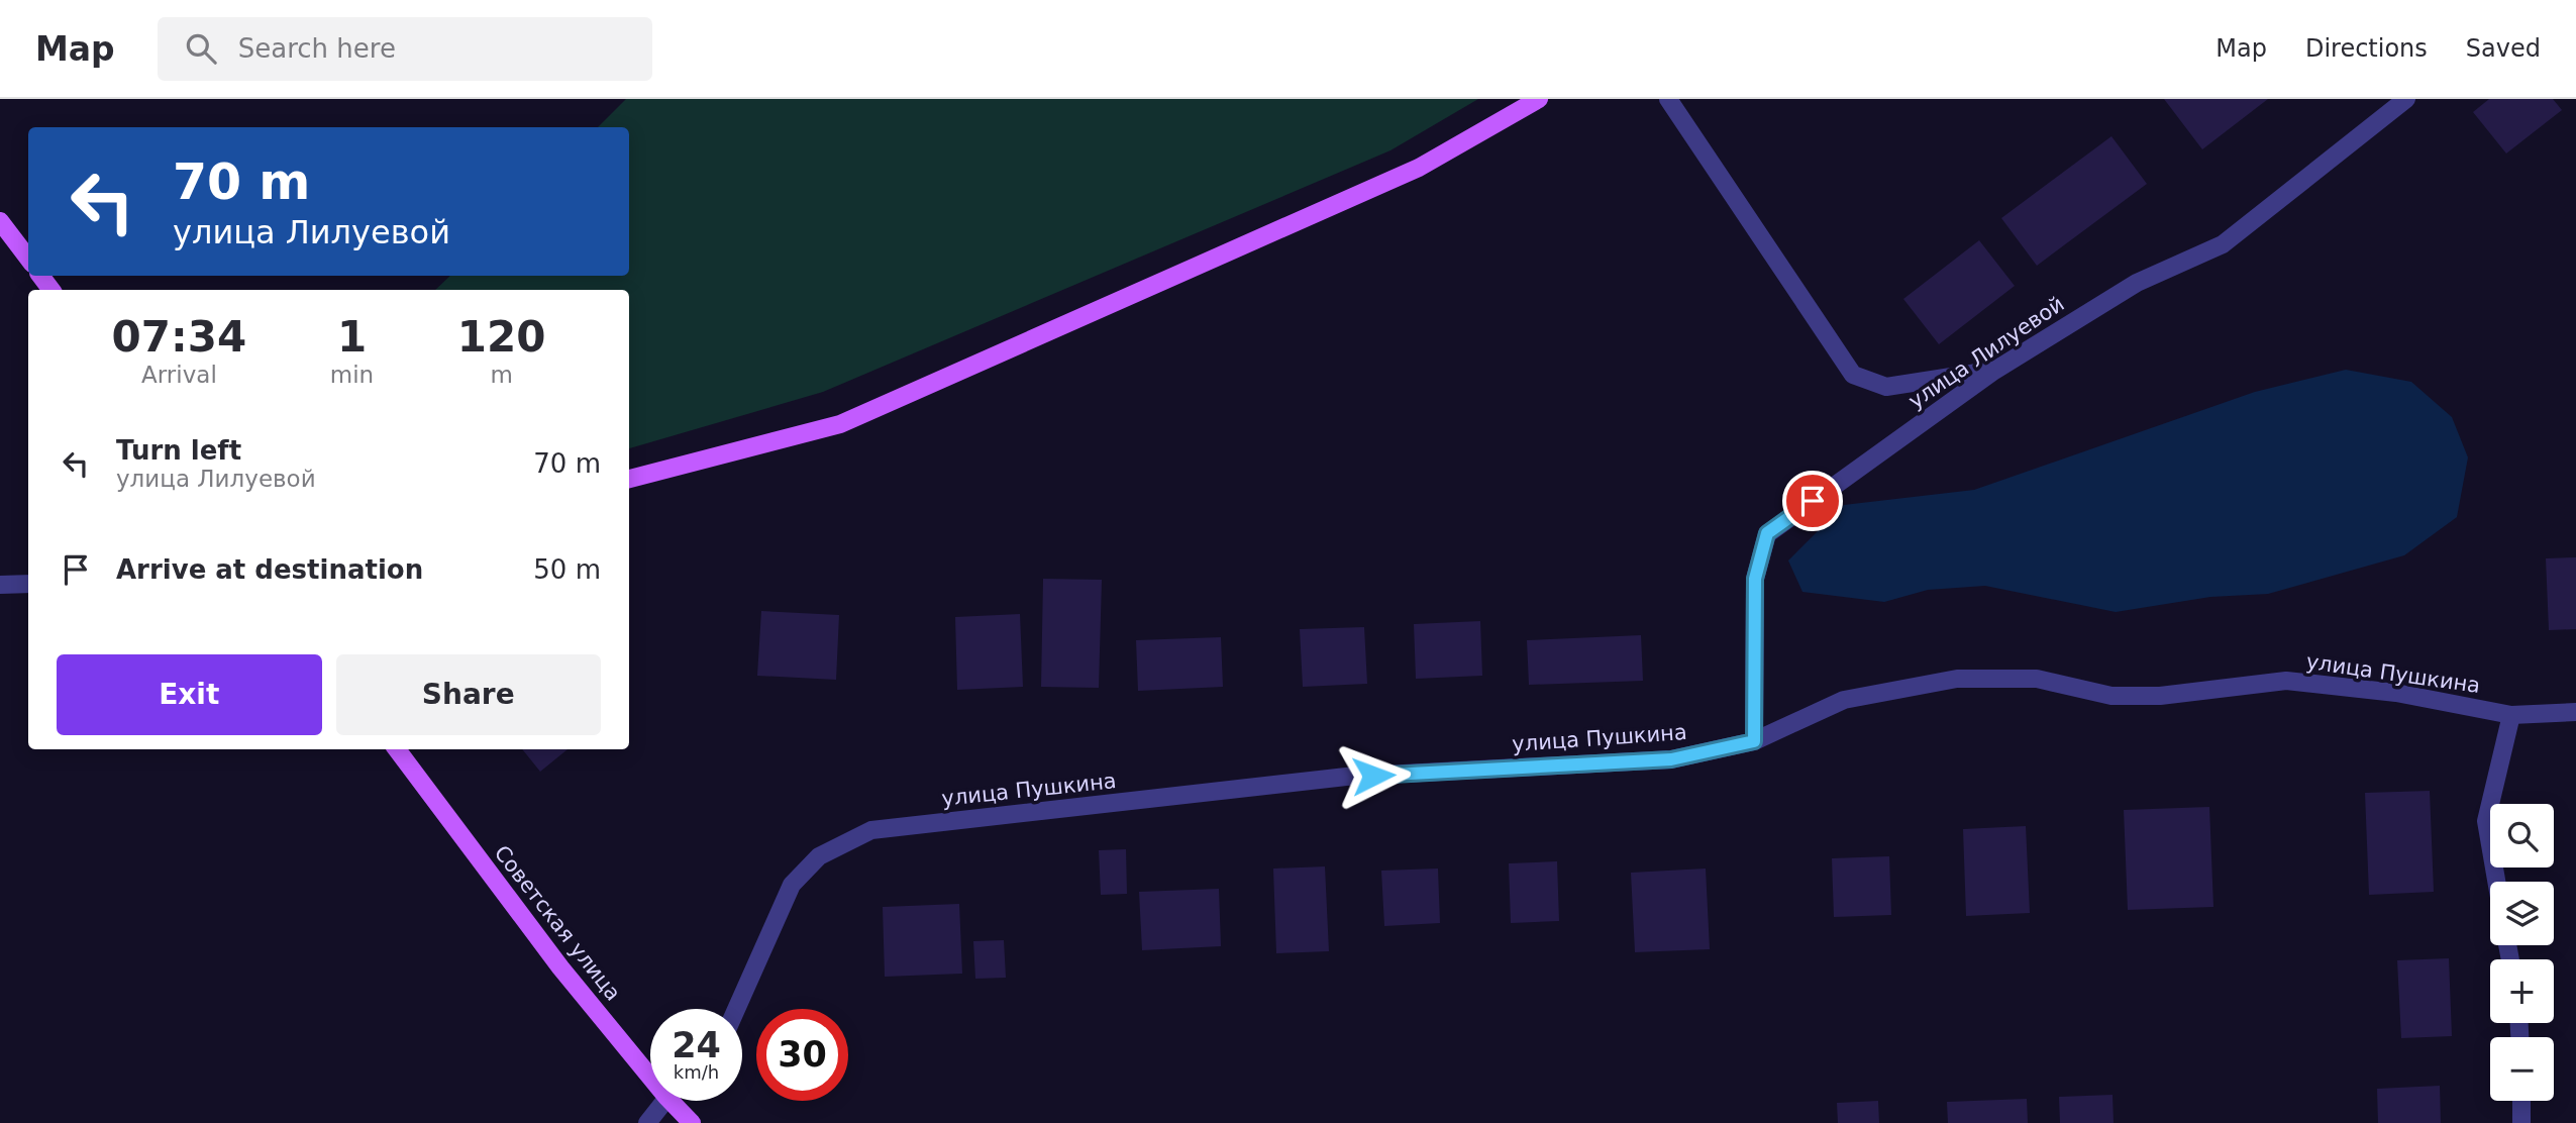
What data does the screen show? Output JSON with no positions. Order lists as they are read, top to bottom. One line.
{"streets":{"main road":["Советская улица"],"street":["улица Лилуевой","улица Пушкина"]},"crossings":[["улица Лилуевой","улица Пушкина"]],"page":{"header":"Map","search":"Search here","nav":["Map","Directions","Saved"],"turn":["70 m","улица Лилуевой"],"eta":["07:34","Arrival","1","min","120","m"],"list":[{"name":"Turn left","note":"улица Лилуевой","value":"70 m"},{"name":"Arrive at destination","value":"50 m"}],"buttons":["Exit","Share"],"map_buttons":["+","−"],"speed":"24 km/h","limit":"30"}}
